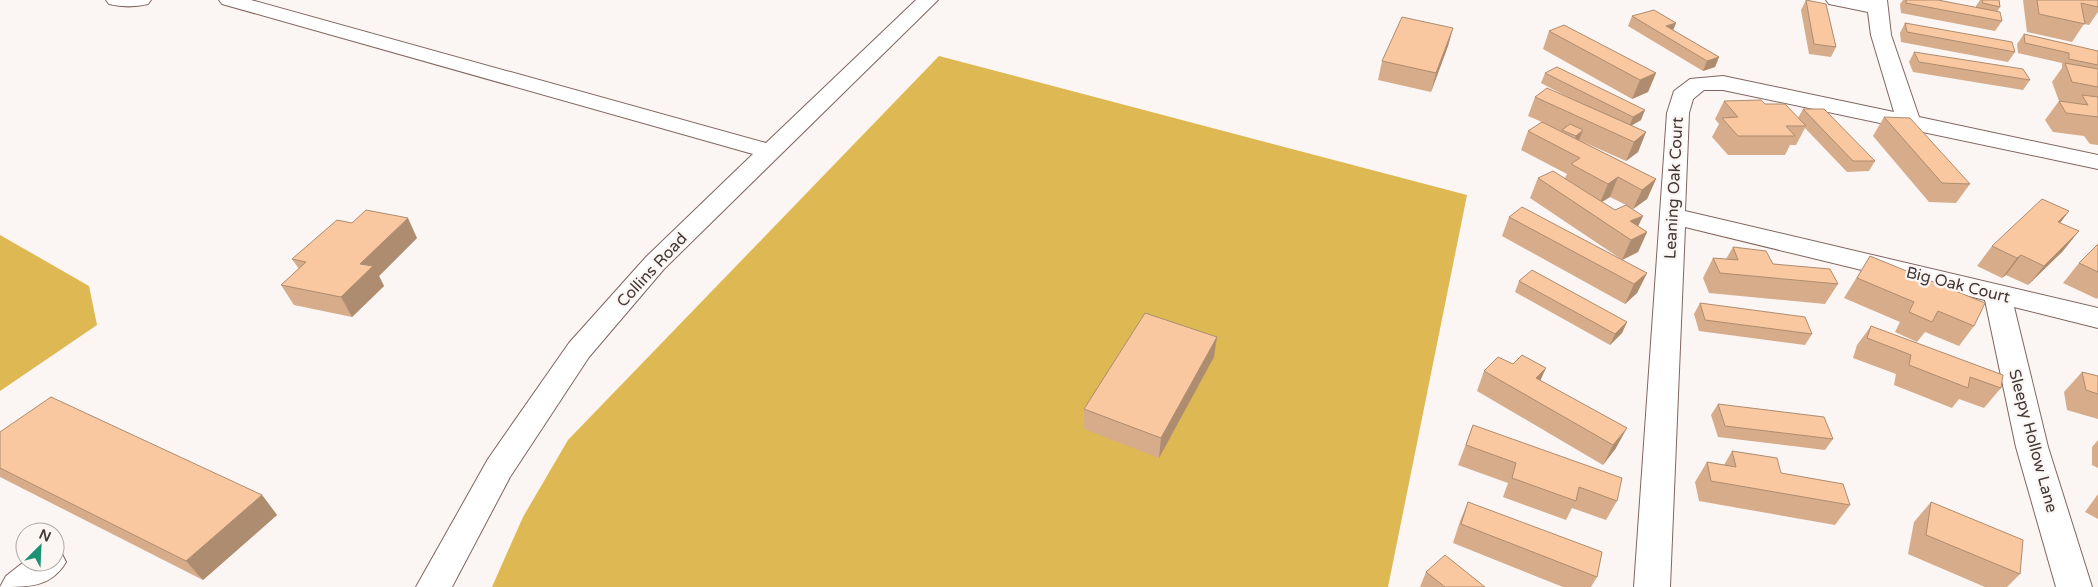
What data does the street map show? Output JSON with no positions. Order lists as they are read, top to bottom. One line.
{"streets":{"street":["Leaning Oak Court","Collins Road","Big Oak Court","Sleepy Hollow Lane"]},"crossings":[["Leaning Oak Court","Big Oak Court"],["Big Oak Court","Sleepy Hollow Lane"]],"north":"top right"}
